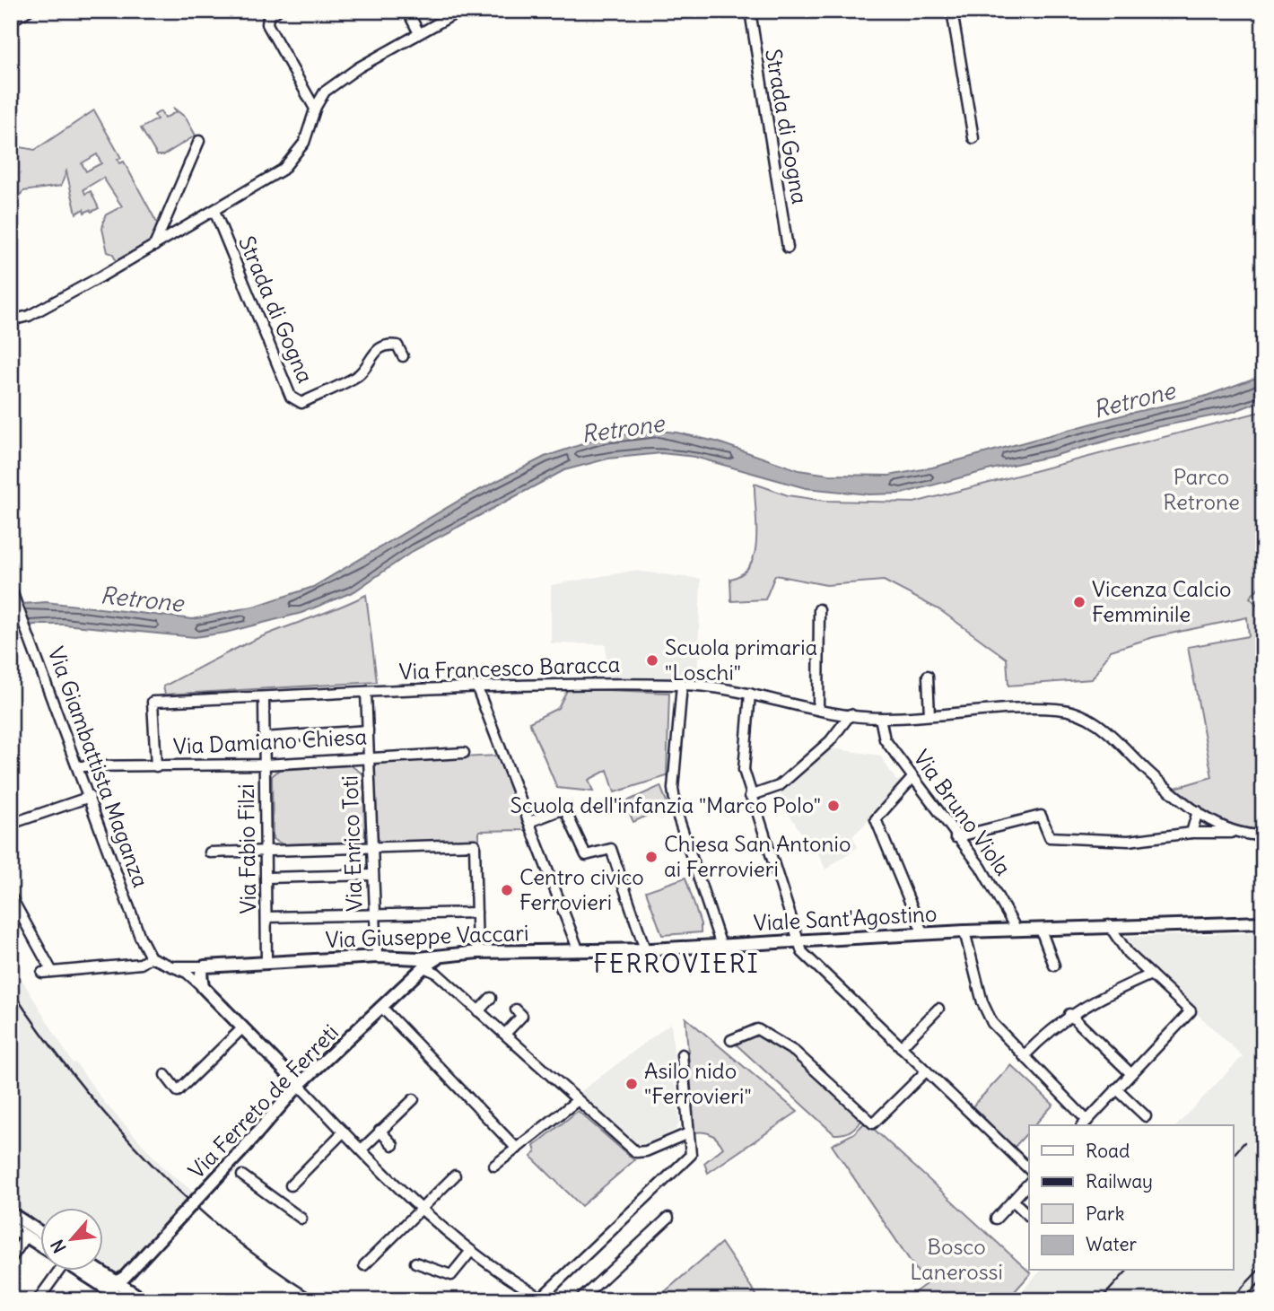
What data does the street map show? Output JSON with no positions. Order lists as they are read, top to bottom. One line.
{"streets":{"main road":["Viale Sant'Agostino","Via Giuseppe Vaccari","Via Ferreto de Ferreti"],"street":["Strada di Gogna","Via Francesco Baracca","Via Damiano Chiesa","Via Giambattista Maganza","Via Bruno Viola","Via Enrico Toti","Via Fabio Filzi"]},"crossings":[["Via Francesco Baracca","Via Damiano Chiesa"],["Via Francesco Baracca","Via Bruno Viola"],["Via Francesco Baracca","Via Enrico Toti"],["Via Francesco Baracca","Via Fabio Filzi"],["Via Damiano Chiesa","Via Giambattista Maganza"],["Via Damiano Chiesa","Via Enrico Toti"],["Via Damiano Chiesa","Via Fabio Filzi"],["Via Bruno Viola","Viale Sant'Agostino"],["Via Enrico Toti","Via Giuseppe Vaccari"],["Via Fabio Filzi","Via Giuseppe Vaccari"],["Viale Sant'Agostino","Via Giuseppe Vaccari"],["Via Giuseppe Vaccari","Via Ferreto de Ferreti"]],"districts":["FERROVIERI"],"water":["Retrone"],"parks":["Parco Retrone","Bosco Lanerossi"],"places":["Vicenza Calcio Femminile","Scuola primaria \"Loschi\"","Scuola dell'infanzia \"Marco Polo\"","Chiesa San Antonio ai Ferrovieri","Centro civico Ferrovieri","Asilo nido \"Ferrovieri\""],"legend":["Road","Railway","Park","Water"],"north":"bottom left"}
